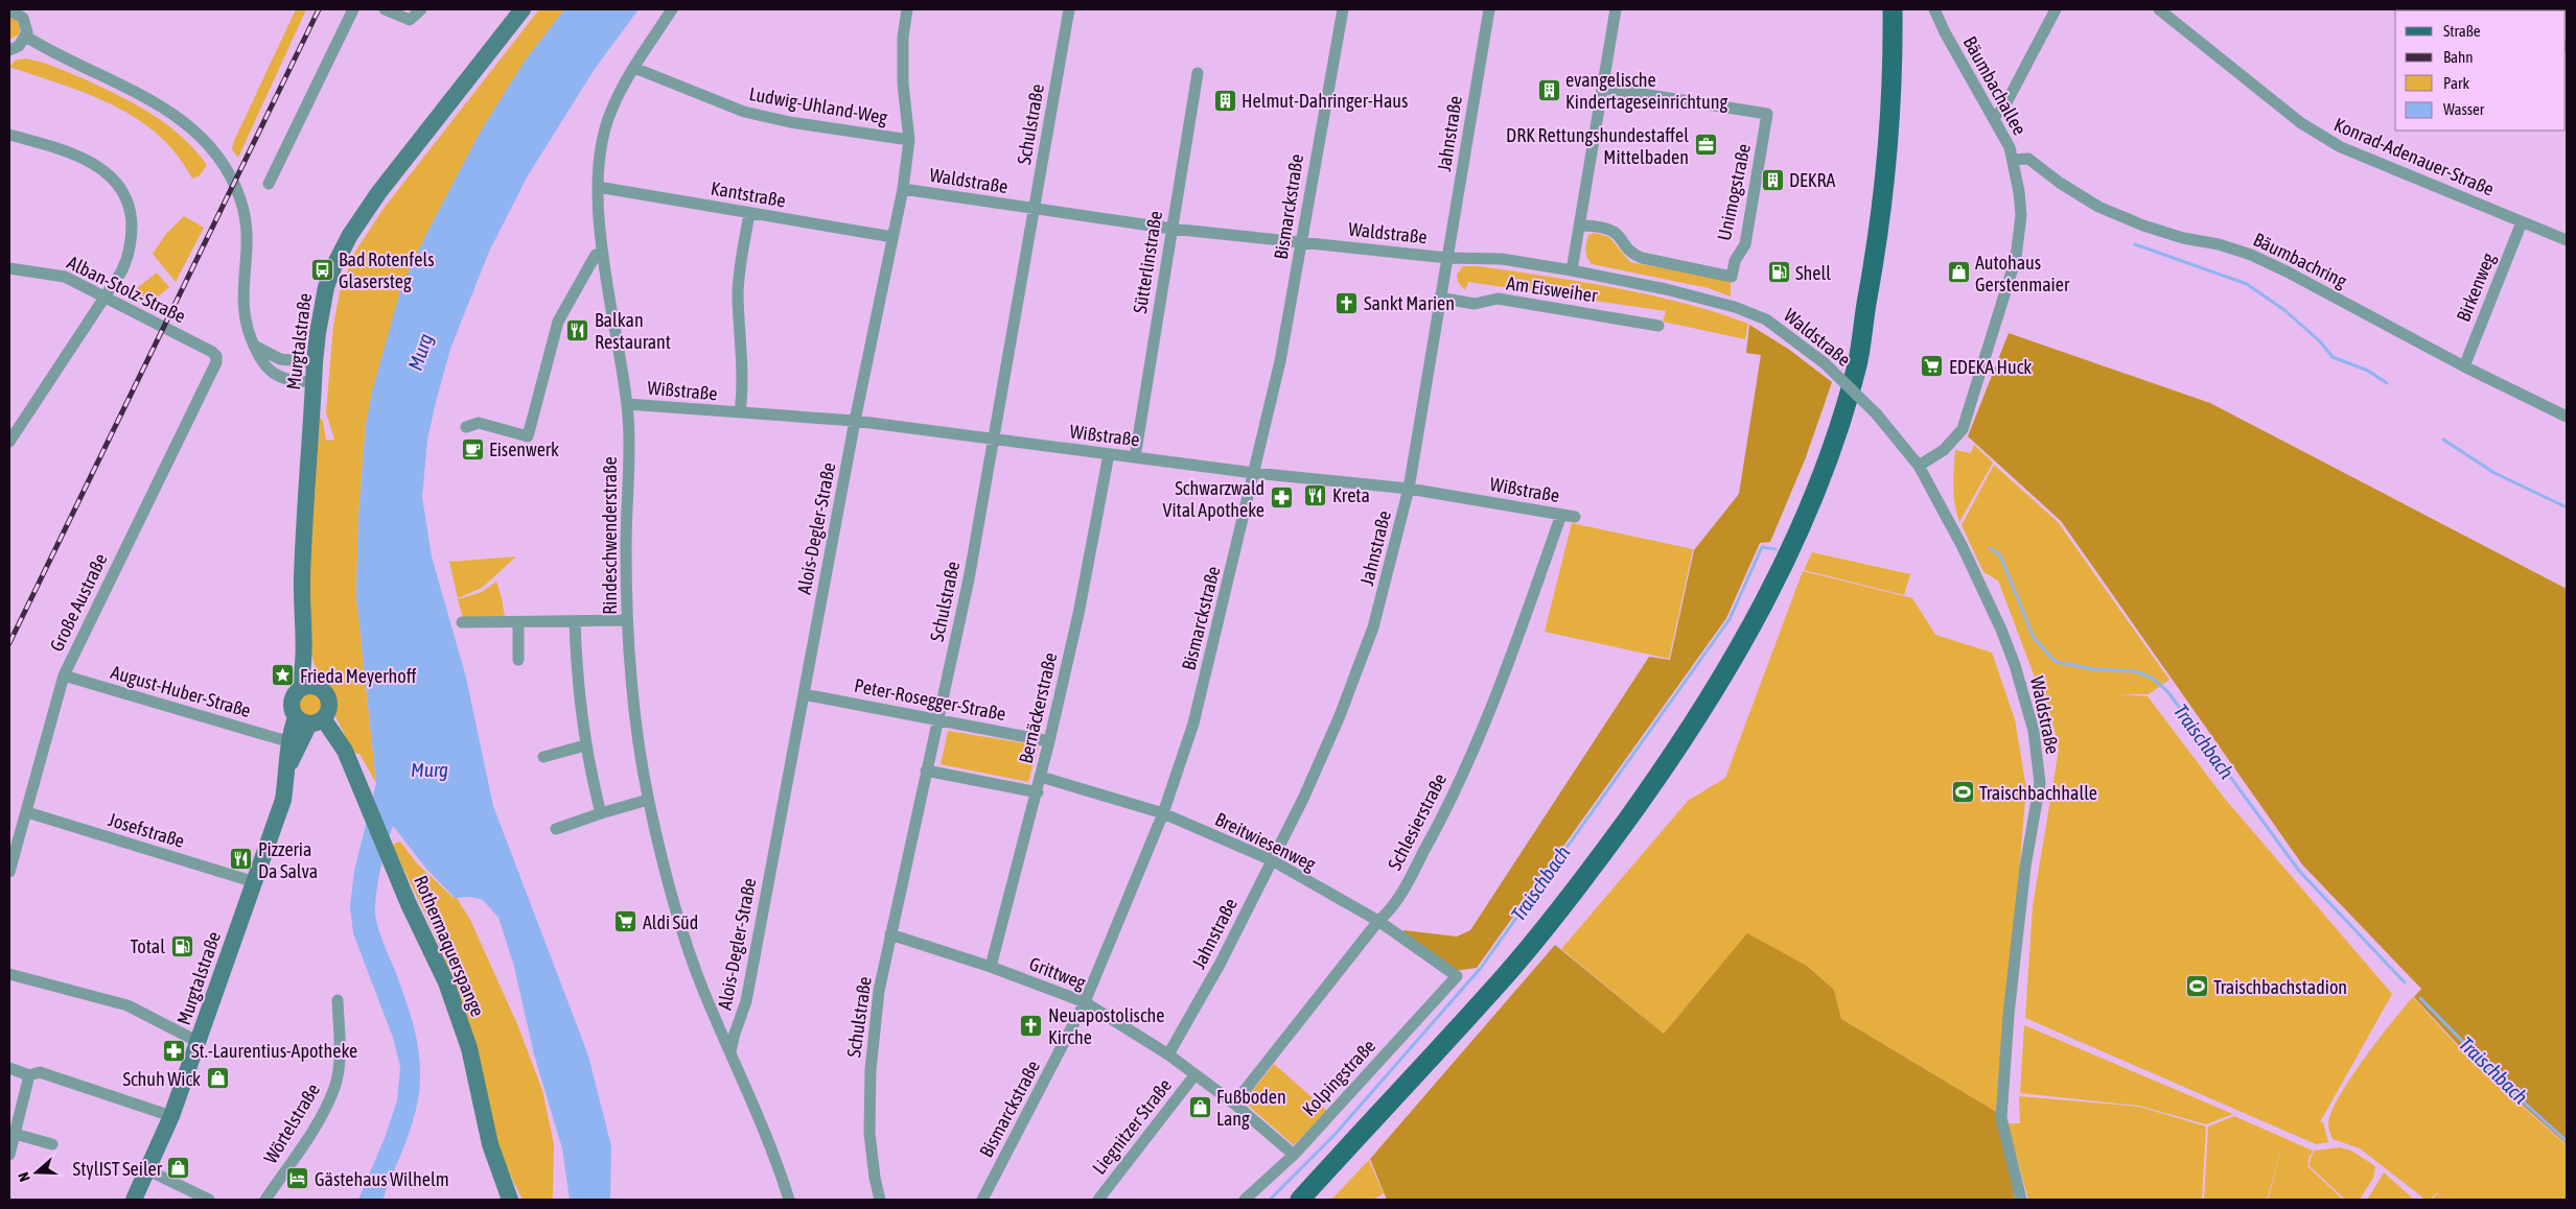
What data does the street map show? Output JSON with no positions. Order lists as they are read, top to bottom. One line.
{"streets":{"street":["Bäumbachallee","Ludwig-Uhland-Weg","Schulstraße","Jahnstraße","Konrad-Adenauer-Straße","Waldstraße","Unimogstraße","Kantstraße","Bismarckstraße","Bäumbachring","Sütterlinstraße","Birkenweg","Alban-Stolz-Straße","Am Eisweiher","Murgtalstraße","Wißstraße","Alois-Degler-Straße","Rindeschwenderstraße","Große Austraße","August-Huber-Straße","Peter-Rosegger-Straße","Bernäckerstraße","Schlesierstraße","Josefstraße","Breitwiesenweg","Rothermaquerspange","Grittweg","Kolpingstraße","Wörtelstraße","Liegnitzer Straße"]},"crossings":[["Bäumbachallee","Waldstraße"],["Bäumbachallee","Bäumbachring"],["Ludwig-Uhland-Weg","Alois-Degler-Straße"],["Ludwig-Uhland-Weg","Rindeschwenderstraße"],["Schulstraße","Waldstraße"],["Schulstraße","Wißstraße"],["Schulstraße","Peter-Rosegger-Straße"],["Schulstraße","Grittweg"],["Jahnstraße","Waldstraße"],["Jahnstraße","Am Eisweiher"],["Jahnstraße","Wißstraße"],["Jahnstraße","Breitwiesenweg"],["Jahnstraße","Grittweg"],["Konrad-Adenauer-Straße","Birkenweg"],["Waldstraße","Bismarckstraße"],["Waldstraße","Sütterlinstraße"],["Waldstraße","Alois-Degler-Straße"],["Kantstraße","Alois-Degler-Straße"],["Kantstraße","Rindeschwenderstraße"],["Bismarckstraße","Wißstraße"],["Bismarckstraße","Breitwiesenweg"],["Bismarckstraße","Grittweg"],["Bäumbachring","Birkenweg"],["Sütterlinstraße","Wißstraße"],["Alban-Stolz-Straße","Große Austraße"],["Murgtalstraße","August-Huber-Straße"],["Murgtalstraße","Josefstraße"],["Murgtalstraße","Rothermaquerspange"],["Wißstraße","Alois-Degler-Straße"],["Wißstraße","Rindeschwenderstraße"],["Wißstraße","Bernäckerstraße"],["Wißstraße","Schlesierstraße"],["Alois-Degler-Straße","Rindeschwenderstraße"],["Alois-Degler-Straße","Peter-Rosegger-Straße"],["Große Austraße","August-Huber-Straße"],["Große Austraße","Josefstraße"],["Peter-Rosegger-Straße","Bernäckerstraße"],["Bernäckerstraße","Breitwiesenweg"],["Bernäckerstraße","Grittweg"],["Schlesierstraße","Breitwiesenweg"],["Schlesierstraße","Grittweg"],["Breitwiesenweg","Kolpingstraße"],["Grittweg","Kolpingstraße"],["Grittweg","Liegnitzer Straße"]],"water":["Murg","Traischbach"],"places":{"building":["evangelische Kindertageseinrichtung","Helmut-Dahringer-Haus","DEKRA"],"office":["DRK Rettungshundestaffel Mittelbaden"],"bus stop":["Bad Rotenfels Glasersteg"],"fuel station":["Shell","Total"],"shop":["Autohaus Gerstenmaier","Schuh Wick","Fußboden Lang","StylIST Seiler"],"church":["Sankt Marien","Neuapostolische Kirche"],"restaurant":["Balkan Restaurant","Kreta","Pizzeria Da Salva"],"supermarket":["EDEKA Huck","Aldi Süd"],"cafe":["Eisenwerk"],"pharmacy":["Schwarzwald Vital Apotheke","St.-Laurentius-Apotheke"],"place":["Frieda Meyerhoff"],"sports":["Traischbachhalle","Traischbachstadion"],"hotel":["Gästehaus Wilhelm"]},"legend":["Straße","Bahn","Park","Wasser"],"north":"left"}
